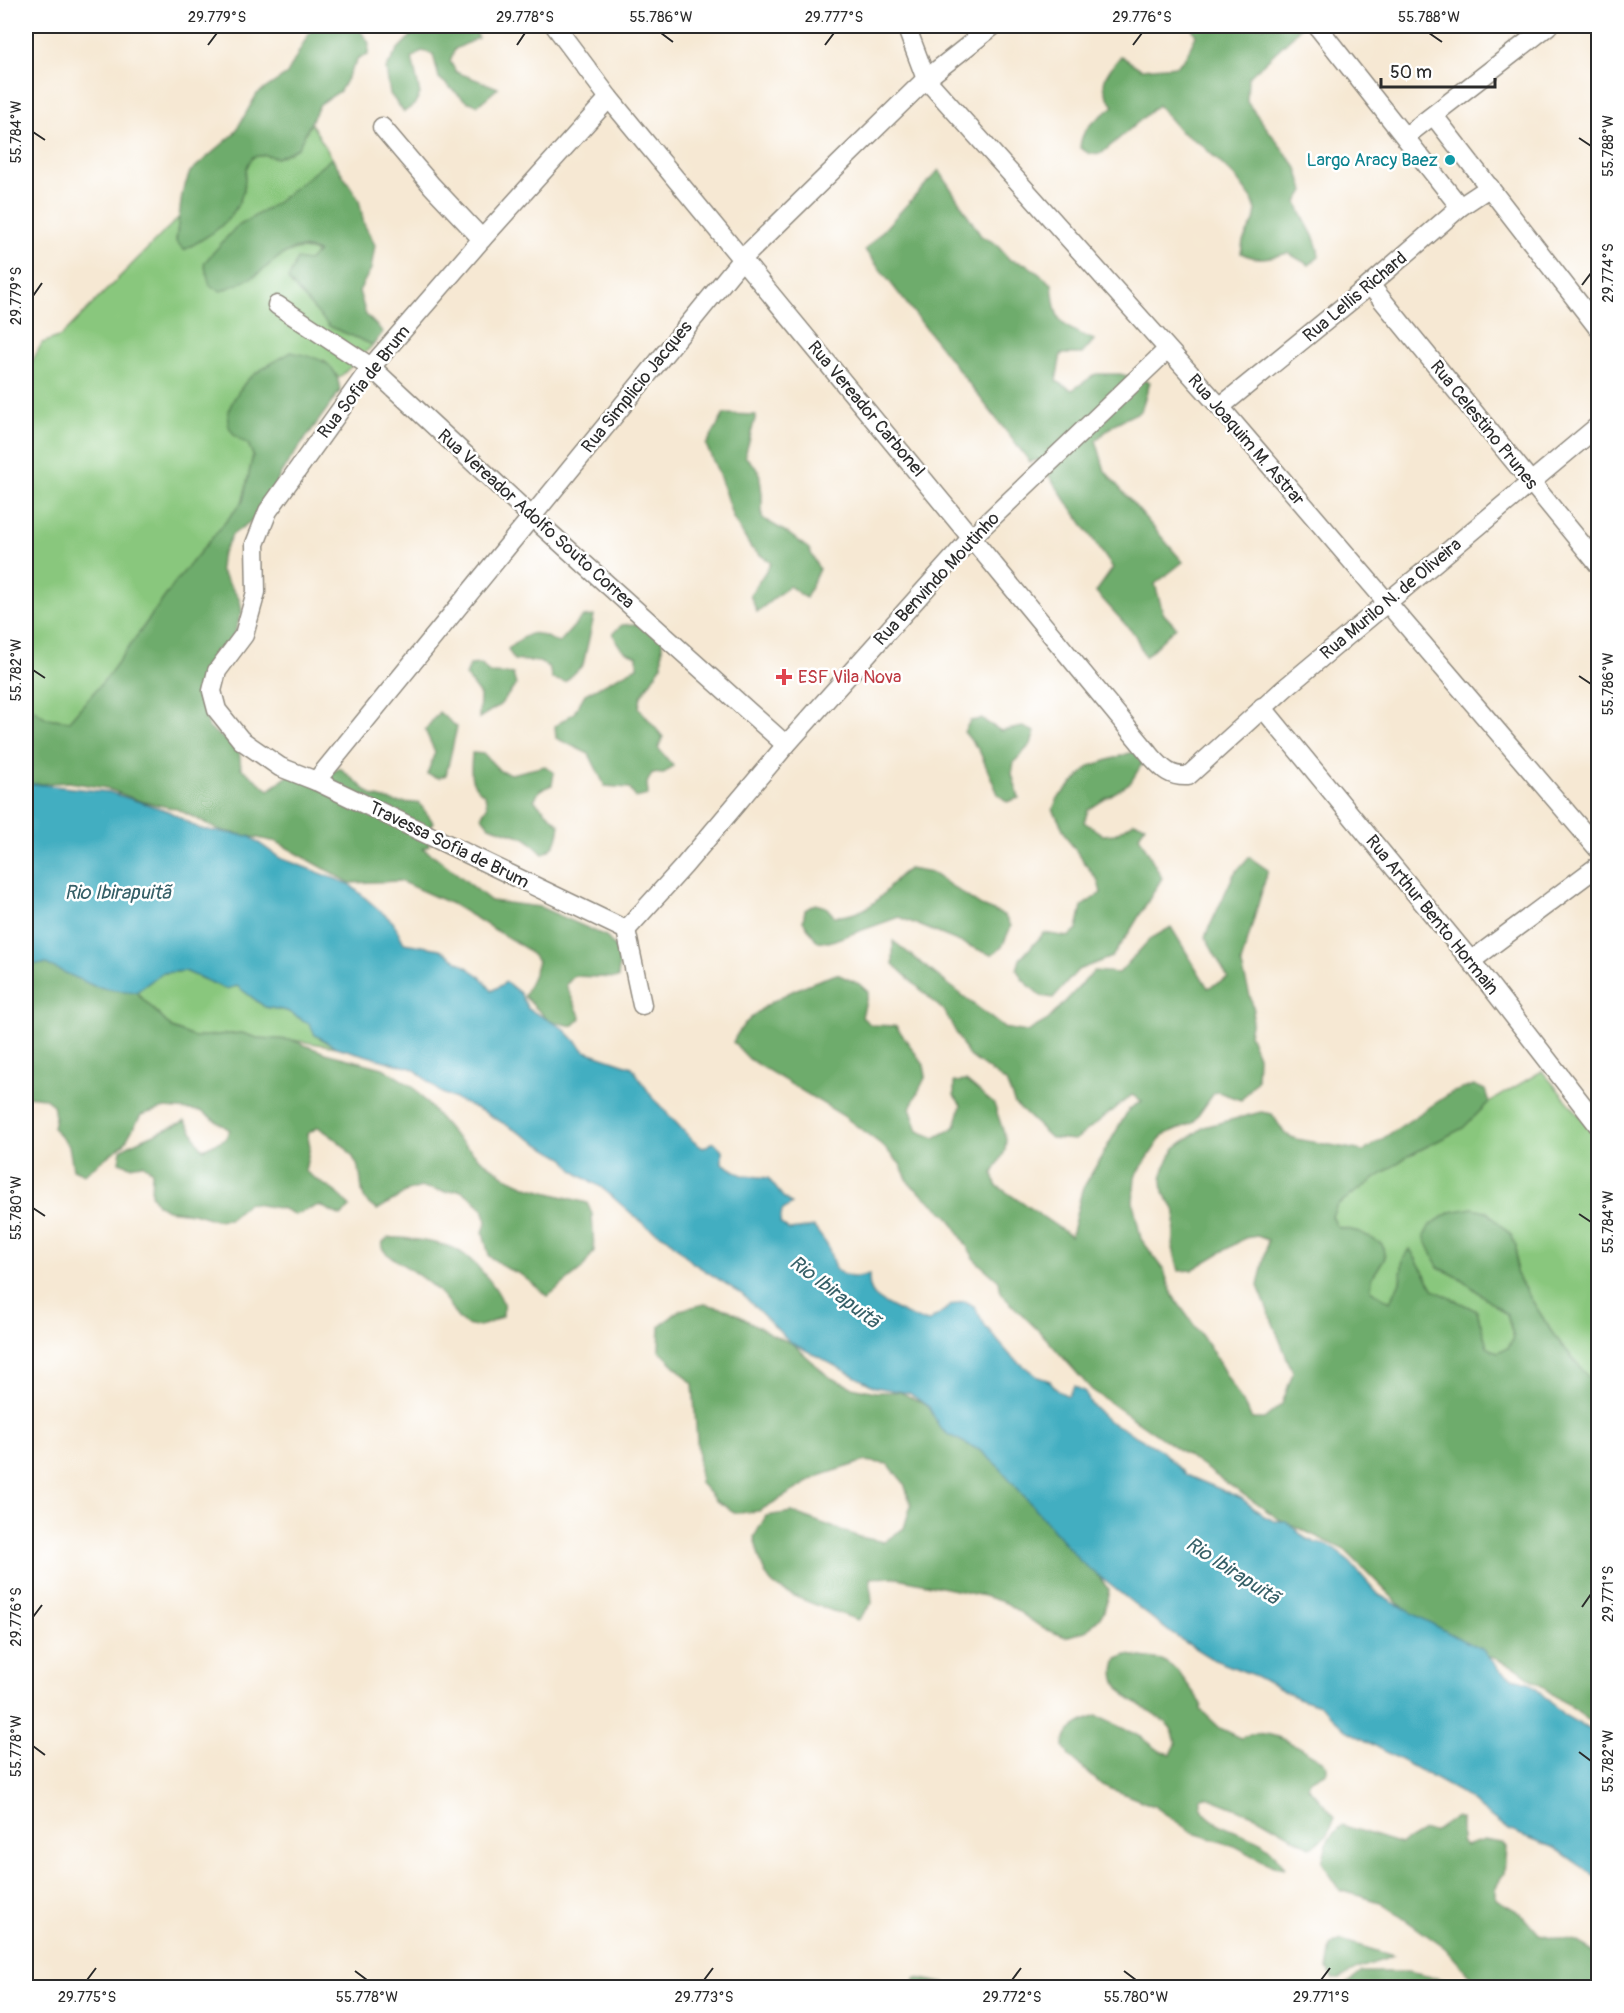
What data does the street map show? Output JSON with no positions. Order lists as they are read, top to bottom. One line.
{"streets":{"street":["Rua Lellis Richard","Rua Sofia de Brum","Rua Simplicio Jacques","Rua Vereador Carbonel","Rua Celestino Prunes","Rua Joaquim M. Astrar","Rua Vereador Adolfo Souto Correa","Rua Benvindo Moutinho","Rua Murilo N. de Oliveira","Travessa Sofia de Brum","Rua Arthur Bento Hormain"]},"crossings":[["Rua Lellis Richard","Rua Celestino Prunes"],["Rua Lellis Richard","Rua Joaquim M. Astrar"],["Rua Sofia de Brum","Rua Vereador Carbonel"],["Rua Sofia de Brum","Rua Vereador Adolfo Souto Correa"],["Rua Sofia de Brum","Travessa Sofia de Brum"],["Rua Simplicio Jacques","Rua Vereador Carbonel"],["Rua Simplicio Jacques","Rua Joaquim M. Astrar"],["Rua Simplicio Jacques","Rua Vereador Adolfo Souto Correa"],["Rua Simplicio Jacques","Travessa Sofia de Brum"],["Rua Vereador Carbonel","Rua Benvindo Moutinho"],["Rua Vereador Carbonel","Rua Murilo N. de Oliveira"],["Rua Celestino Prunes","Rua Murilo N. de Oliveira"],["Rua Joaquim M. Astrar","Rua Benvindo Moutinho"],["Rua Joaquim M. Astrar","Rua Murilo N. de Oliveira"],["Rua Vereador Adolfo Souto Correa","Rua Benvindo Moutinho"],["Rua Benvindo Moutinho","Travessa Sofia de Brum"],["Rua Murilo N. de Oliveira","Rua Arthur Bento Hormain"]],"water":["Rio Ibirapuitã"],"places":{"other":["Largo Aracy Baez"],"health":["ESF Vila Nova"]},"scale_bar":"50 m","coordinates":["29.779°S","29.778°S","55.786°W","29.777°S","29.776°S","55.788°W","55.784°W","29.774°S","55.782°W","55.780°W","29.771°S","55.778°W","29.775°S","29.773°S","29.772°S"]}
